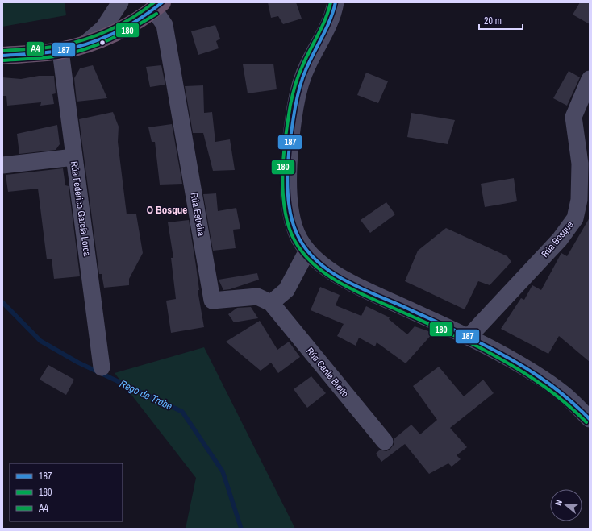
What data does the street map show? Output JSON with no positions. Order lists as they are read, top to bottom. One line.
{"streets":{"street":["Rúa Federico García Lorca","Rúa Estreita","Rúa Bosque","Rúa Canle Bieito"]},"crossings":[["Rúa Estreita","Rúa Canle Bieito"]],"districts":["O Bosque"],"water":["Rego de Trabe"],"lines":["transit line 187","transit line 180","transit line A4"],"legend":["187","180","A4"],"scale_bar":"20 m","north":"left"}
